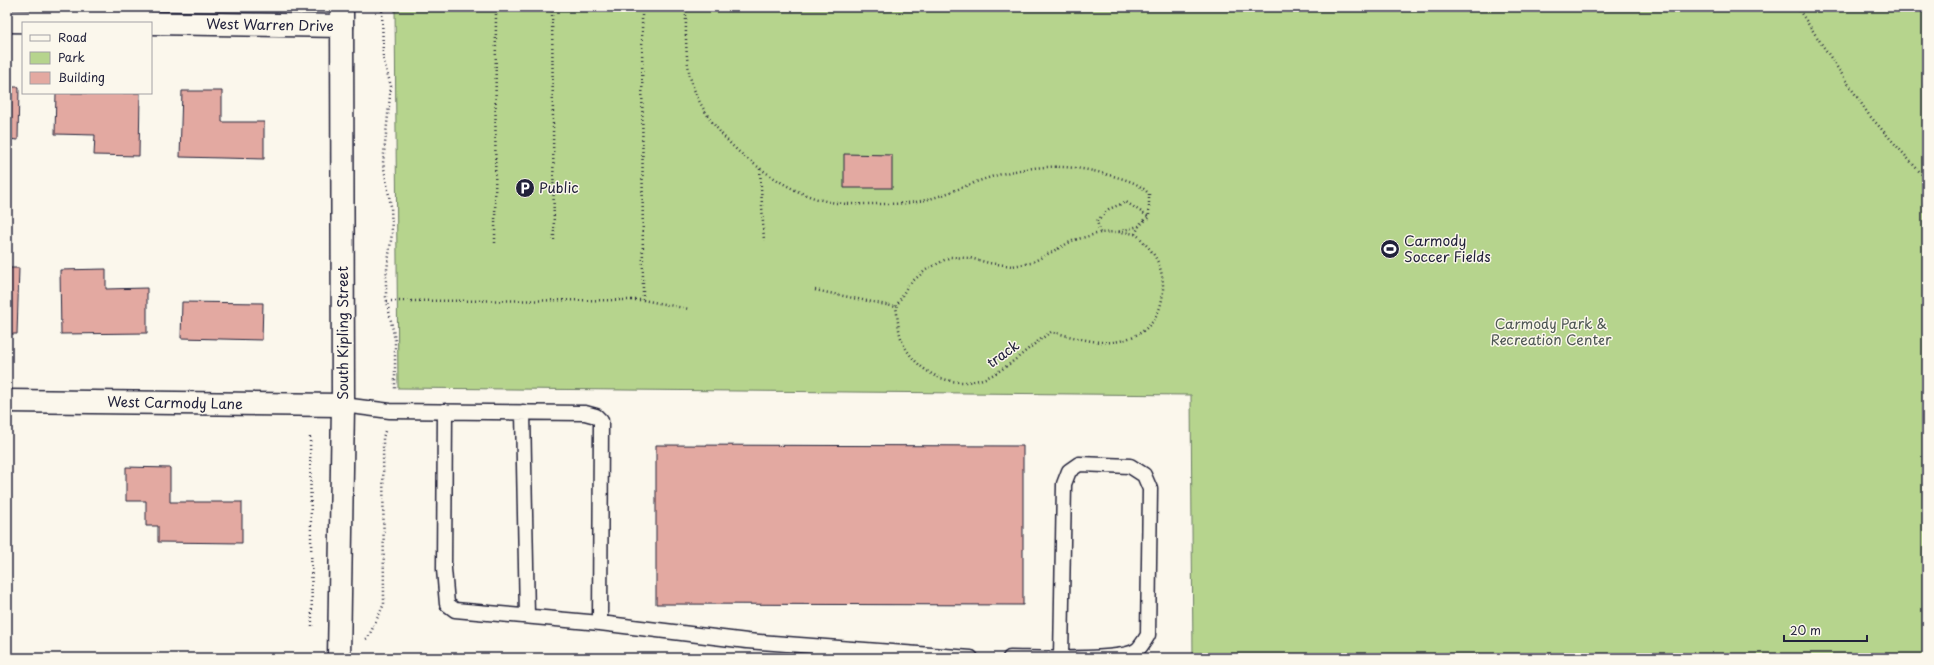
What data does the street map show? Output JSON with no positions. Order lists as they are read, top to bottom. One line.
{"streets":{"street":["West Warren Drive","South Kipling Street","West Carmody Lane"],"path":["track"]},"crossings":[["West Warren Drive","South Kipling Street"],["South Kipling Street","West Carmody Lane"]],"parks":["Carmody Park & Recreation Center"],"places":{"parking":["Public"],"sports":["Carmody Soccer Fields"]},"legend":["Road","Park","Building"],"scale_bar":"20 m"}
